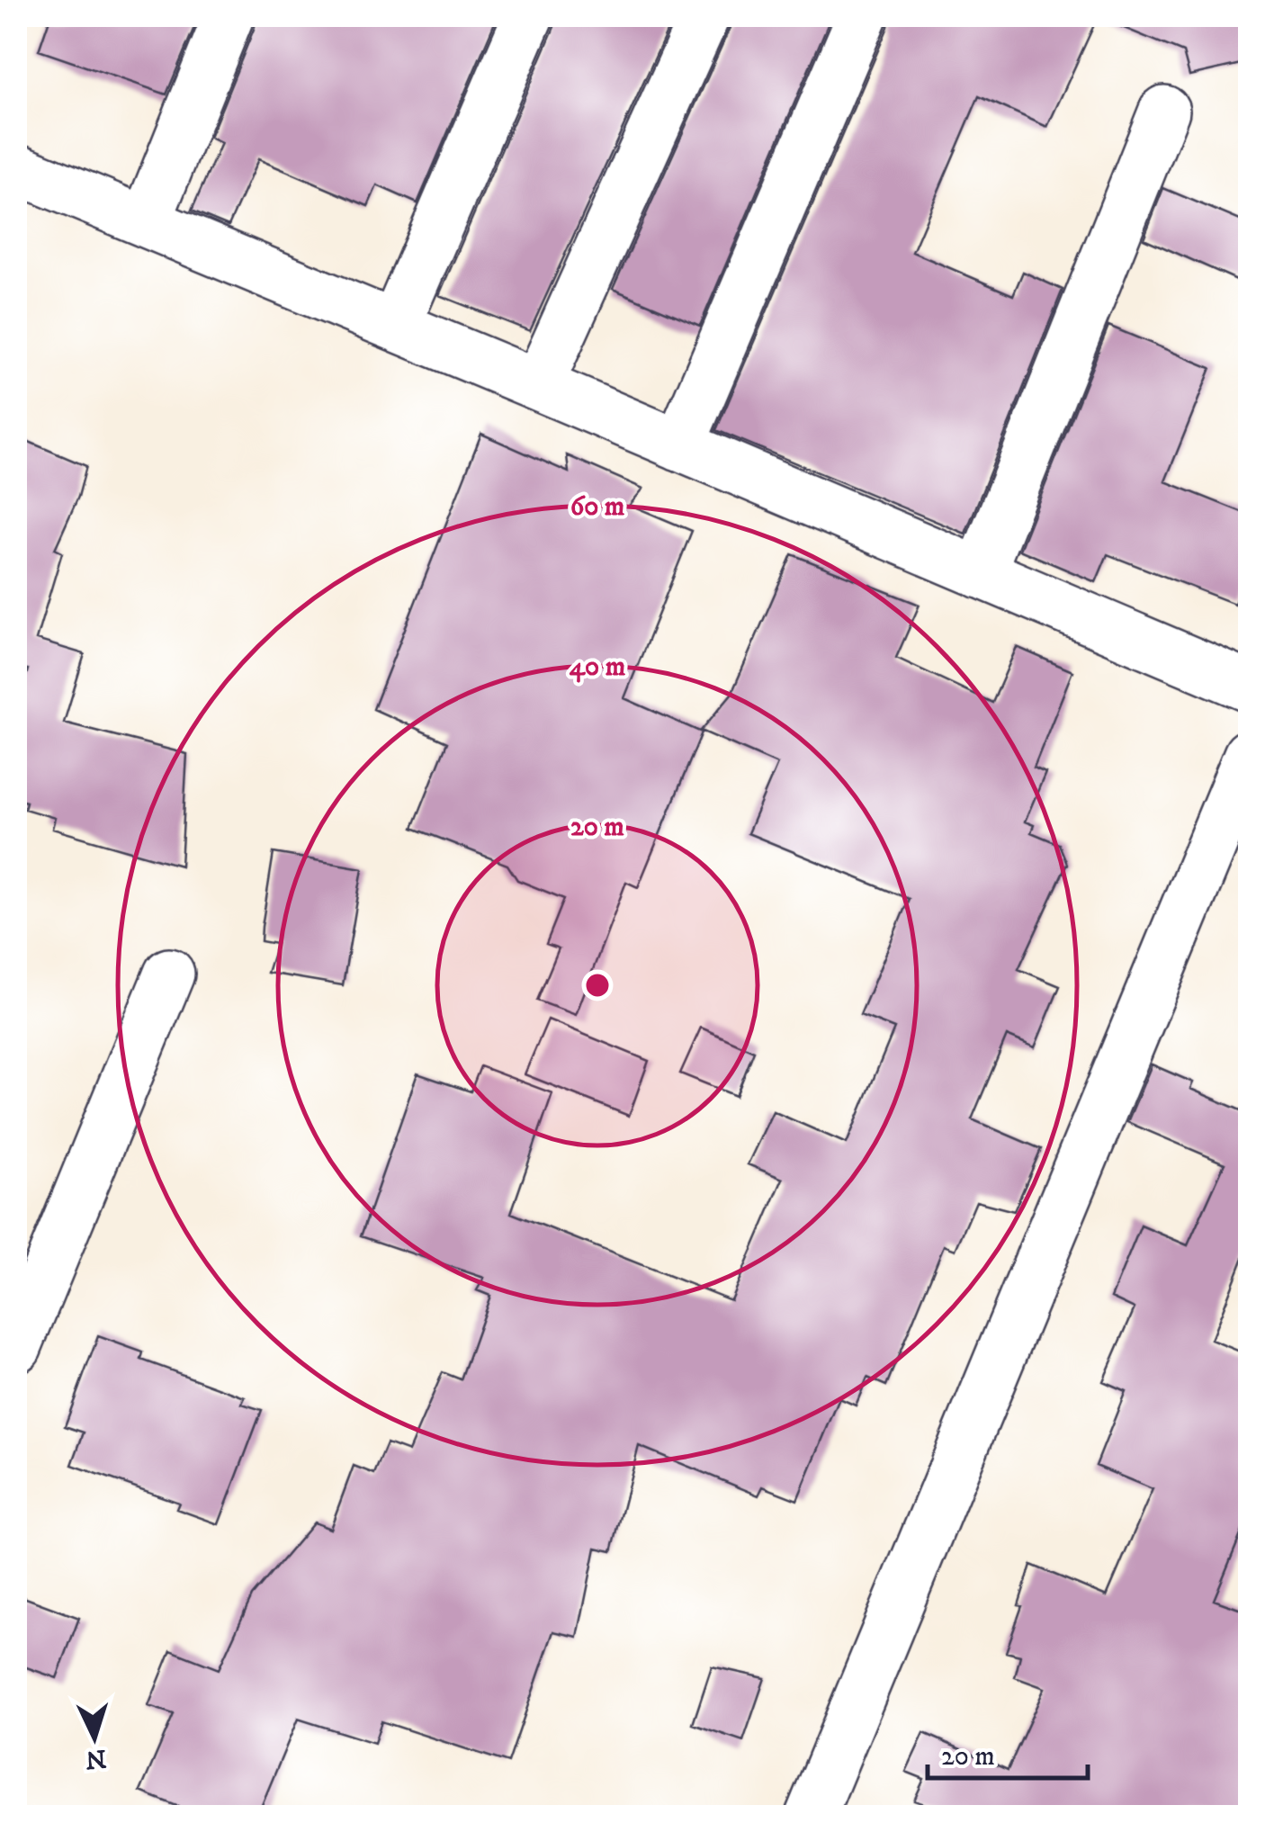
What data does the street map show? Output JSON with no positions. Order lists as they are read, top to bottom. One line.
{"scale_bar":"20 m","north":"bottom","rings":["60 m","40 m","20 m"]}
